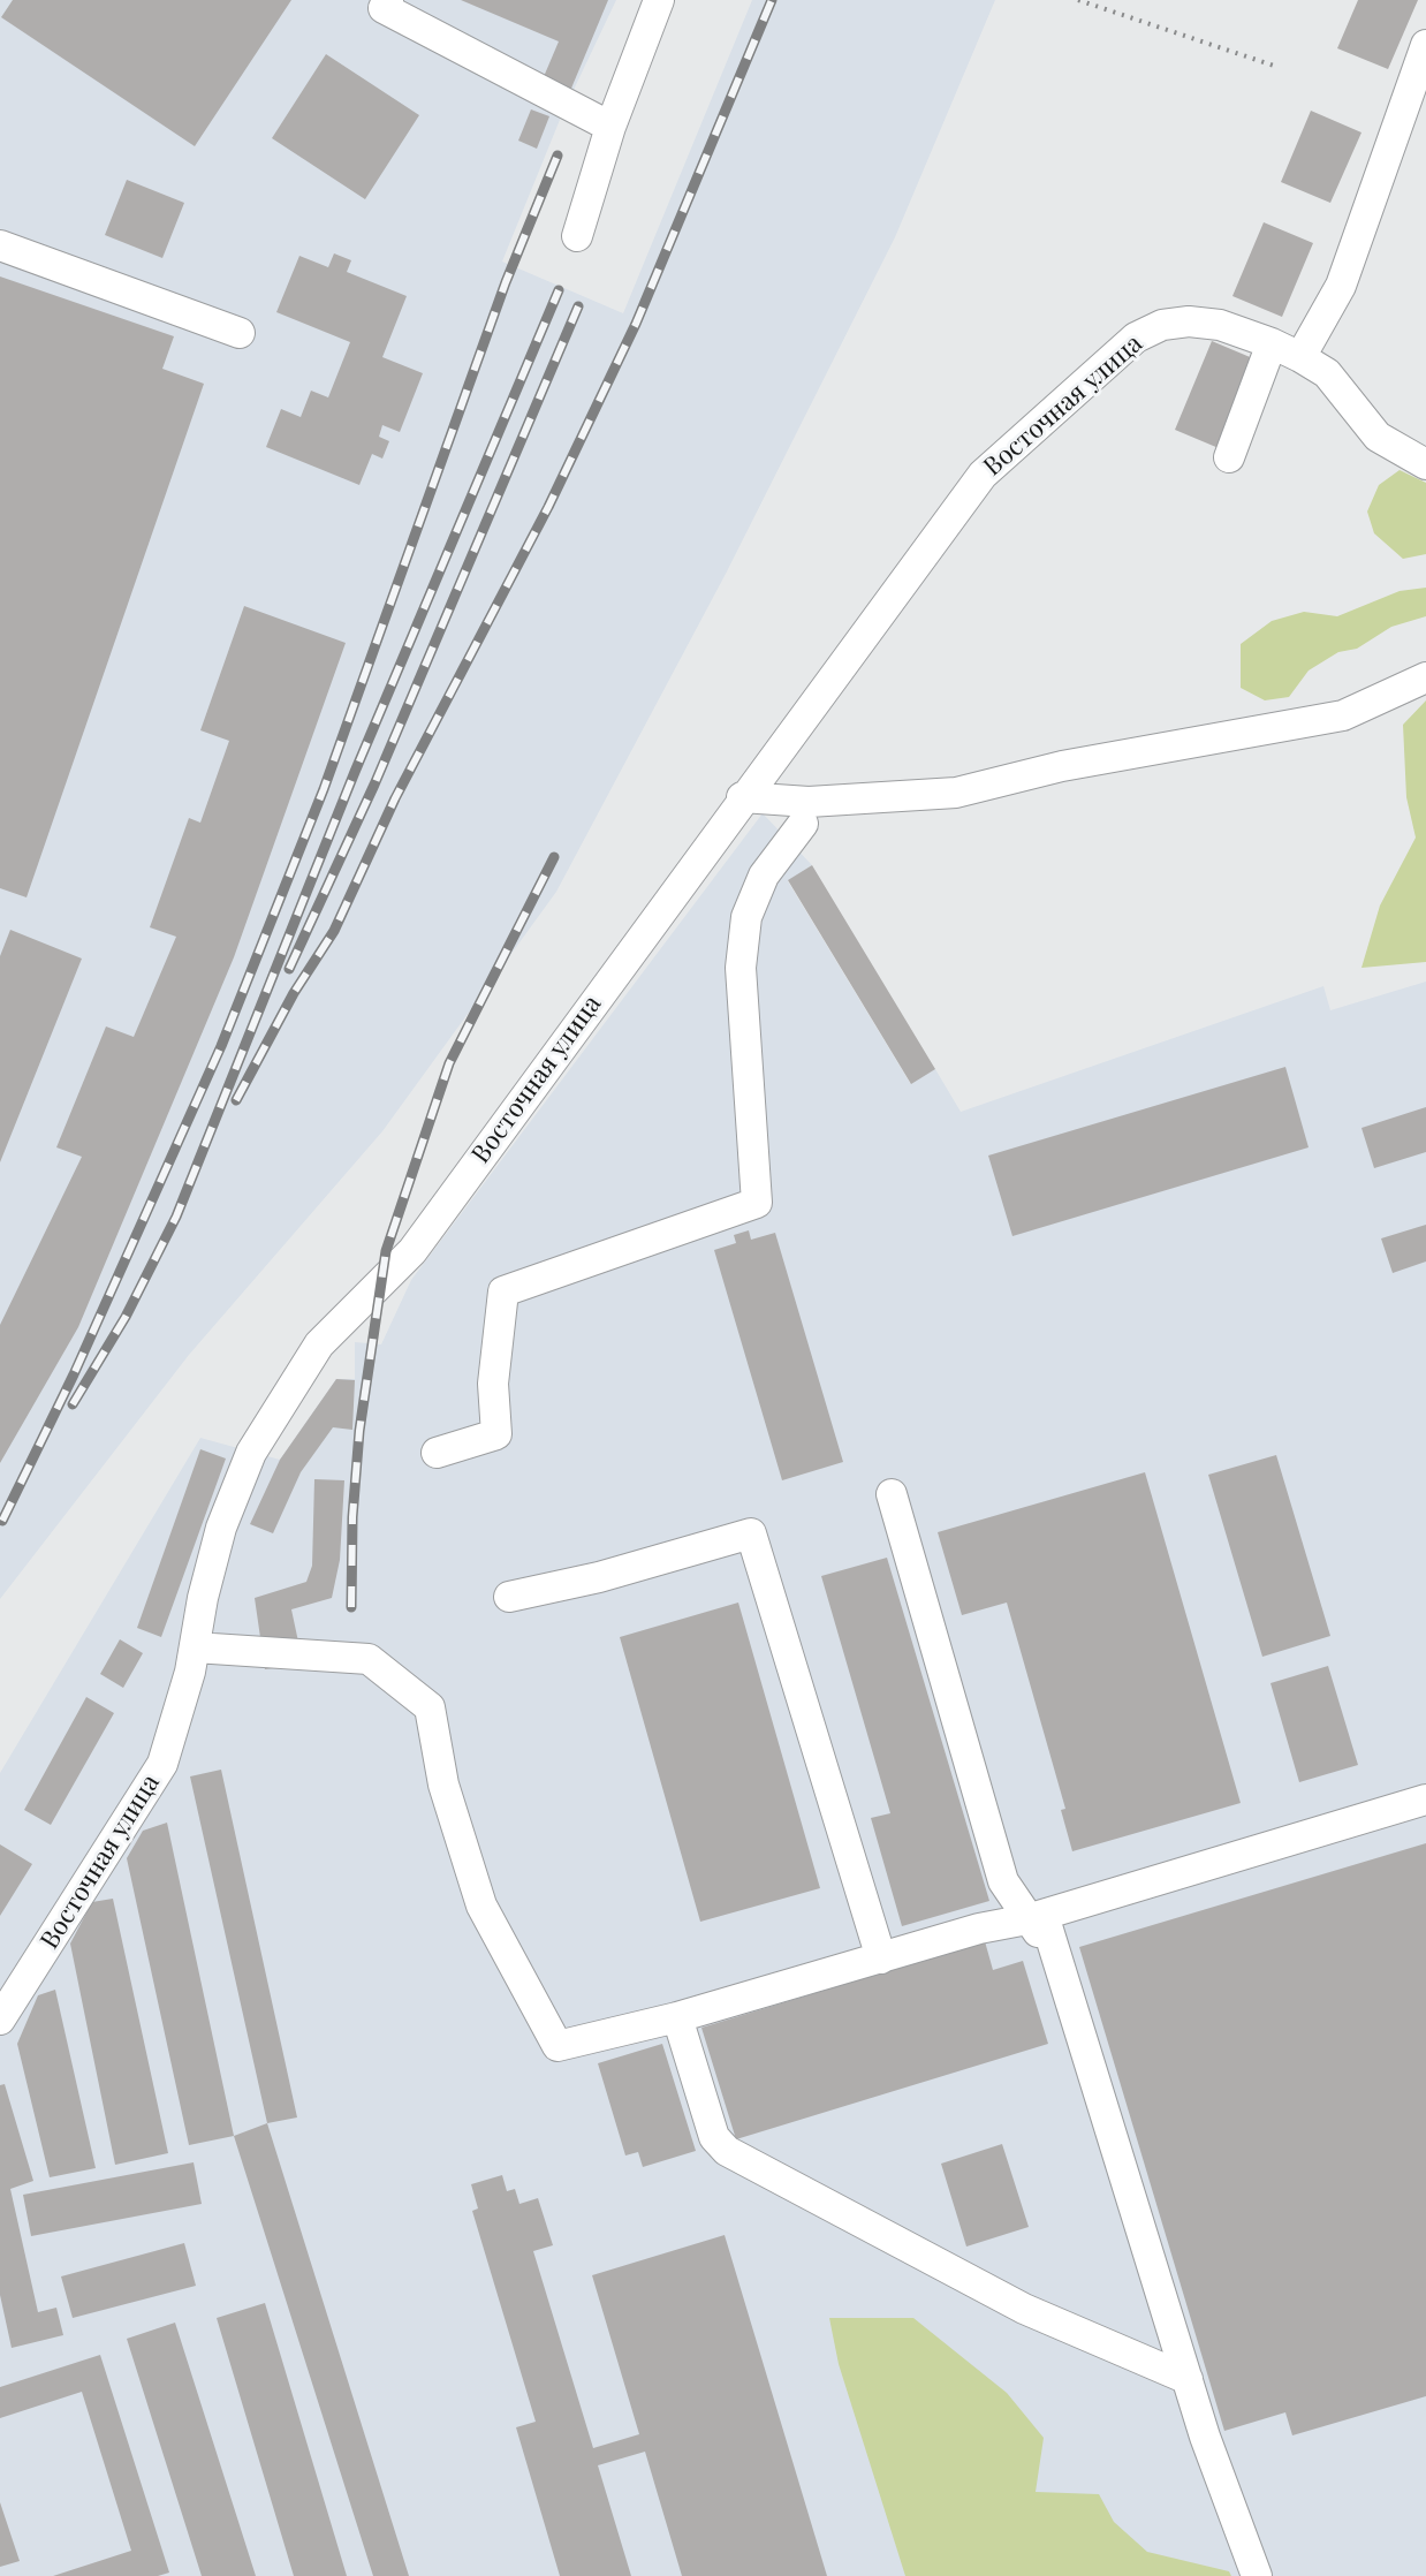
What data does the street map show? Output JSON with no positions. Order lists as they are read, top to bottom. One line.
{"streets":{"street":["Восточная улица"]}}
